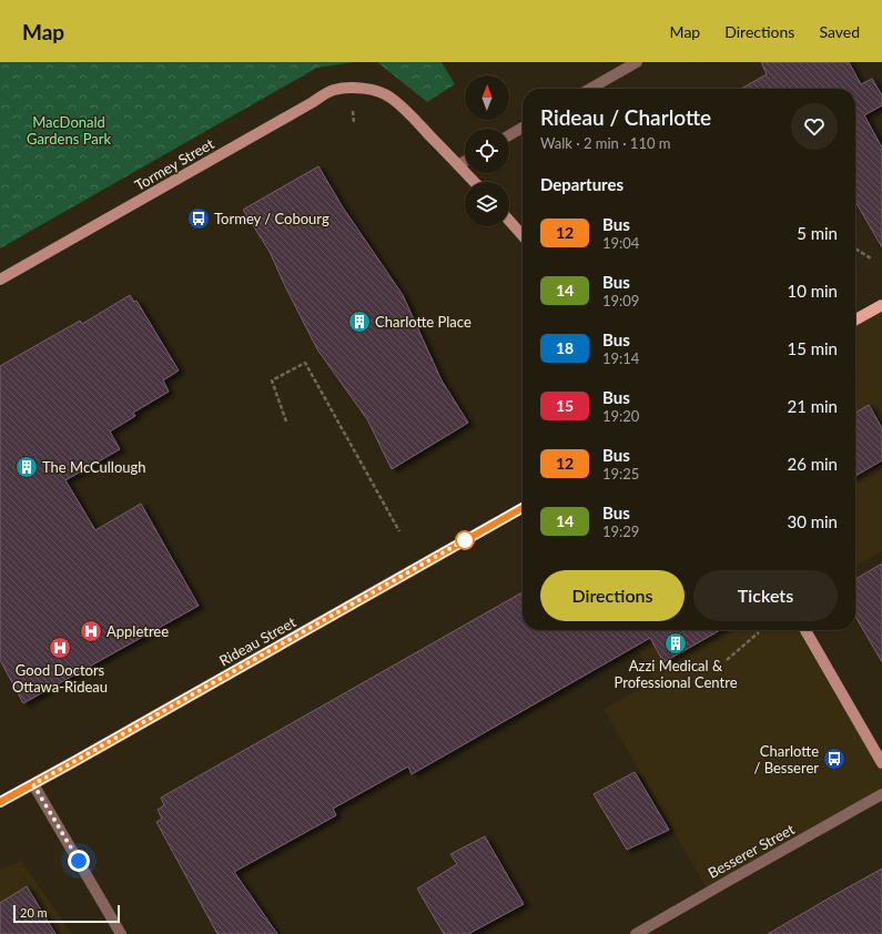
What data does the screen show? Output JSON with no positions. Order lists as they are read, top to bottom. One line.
{"streets":{"main road":["Rideau Street"],"street":["Tormey Street","Besserer Street"]},"parks":["MacDonald Gardens Park"],"places":{"bus stop":["Tormey / Cobourg","Charlotte / Besserer"],"building":["Charlotte Place","The McCullough","Azzi Medical & Professional Centre"],"hospital":["Appletree","Good Doctors Ottawa-Rideau"]},"lines":["bus line 12"],"scale_bar":"20 m","north":"top","page":{"header":"Map","nav":["Map","Directions","Saved"],"heading":[["Rideau / Charlotte","Walk · 2 min · 110 m"],"Departures"],"list":[{"mark":"12","name":"Bus","note":"19:04","value":"5 min"},{"mark":"14","name":"Bus","note":"19:09","value":"10 min"},{"mark":"18","name":"Bus","note":"19:14","value":"15 min"},{"mark":"15","name":"Bus","note":"19:20","value":"21 min"},{"mark":"12","name":"Bus","note":"19:25","value":"26 min"},{"mark":"14","name":"Bus","note":"19:29","value":"30 min"}],"buttons":["Directions","Tickets"],"scale":"20 m"}}
